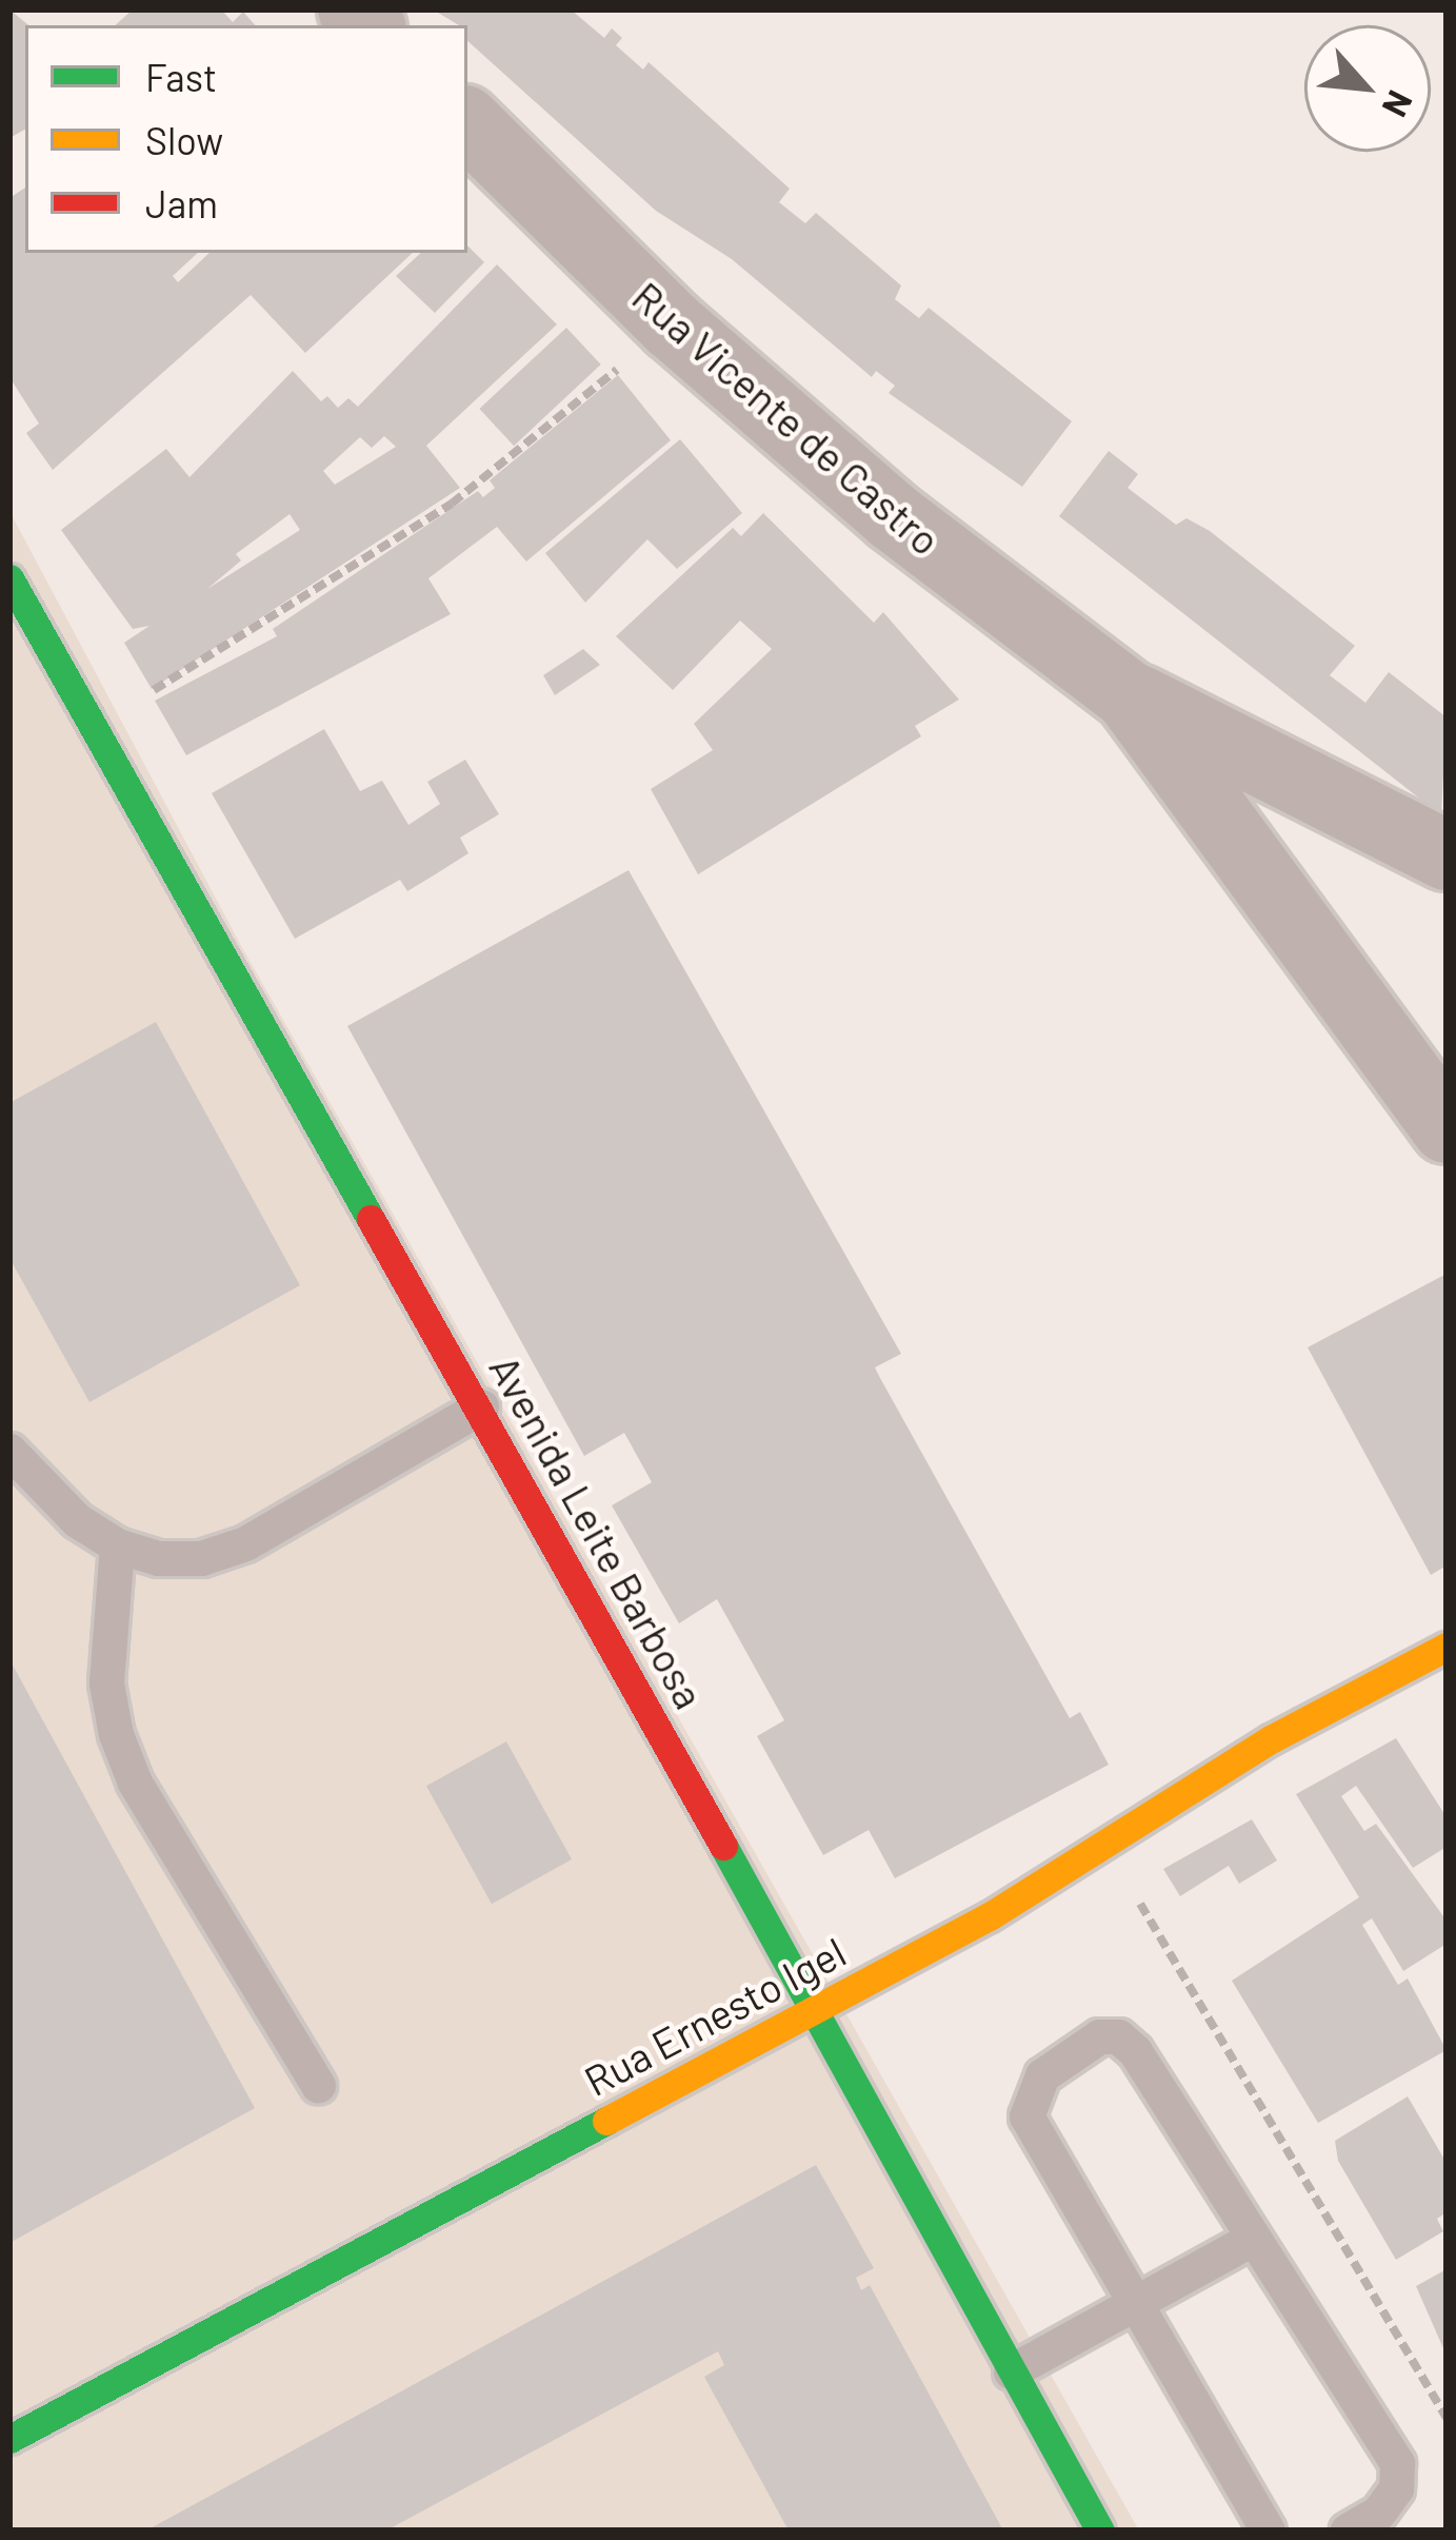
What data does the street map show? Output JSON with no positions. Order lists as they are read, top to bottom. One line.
{"streets":{"street":["Rua Vicente de Castro","Avenida Leite Barbosa","Rua Ernesto Igel"]},"crossings":[["Avenida Leite Barbosa","Rua Ernesto Igel"]],"legend":["Fast","Slow","Jam"],"north":"bottom right"}
